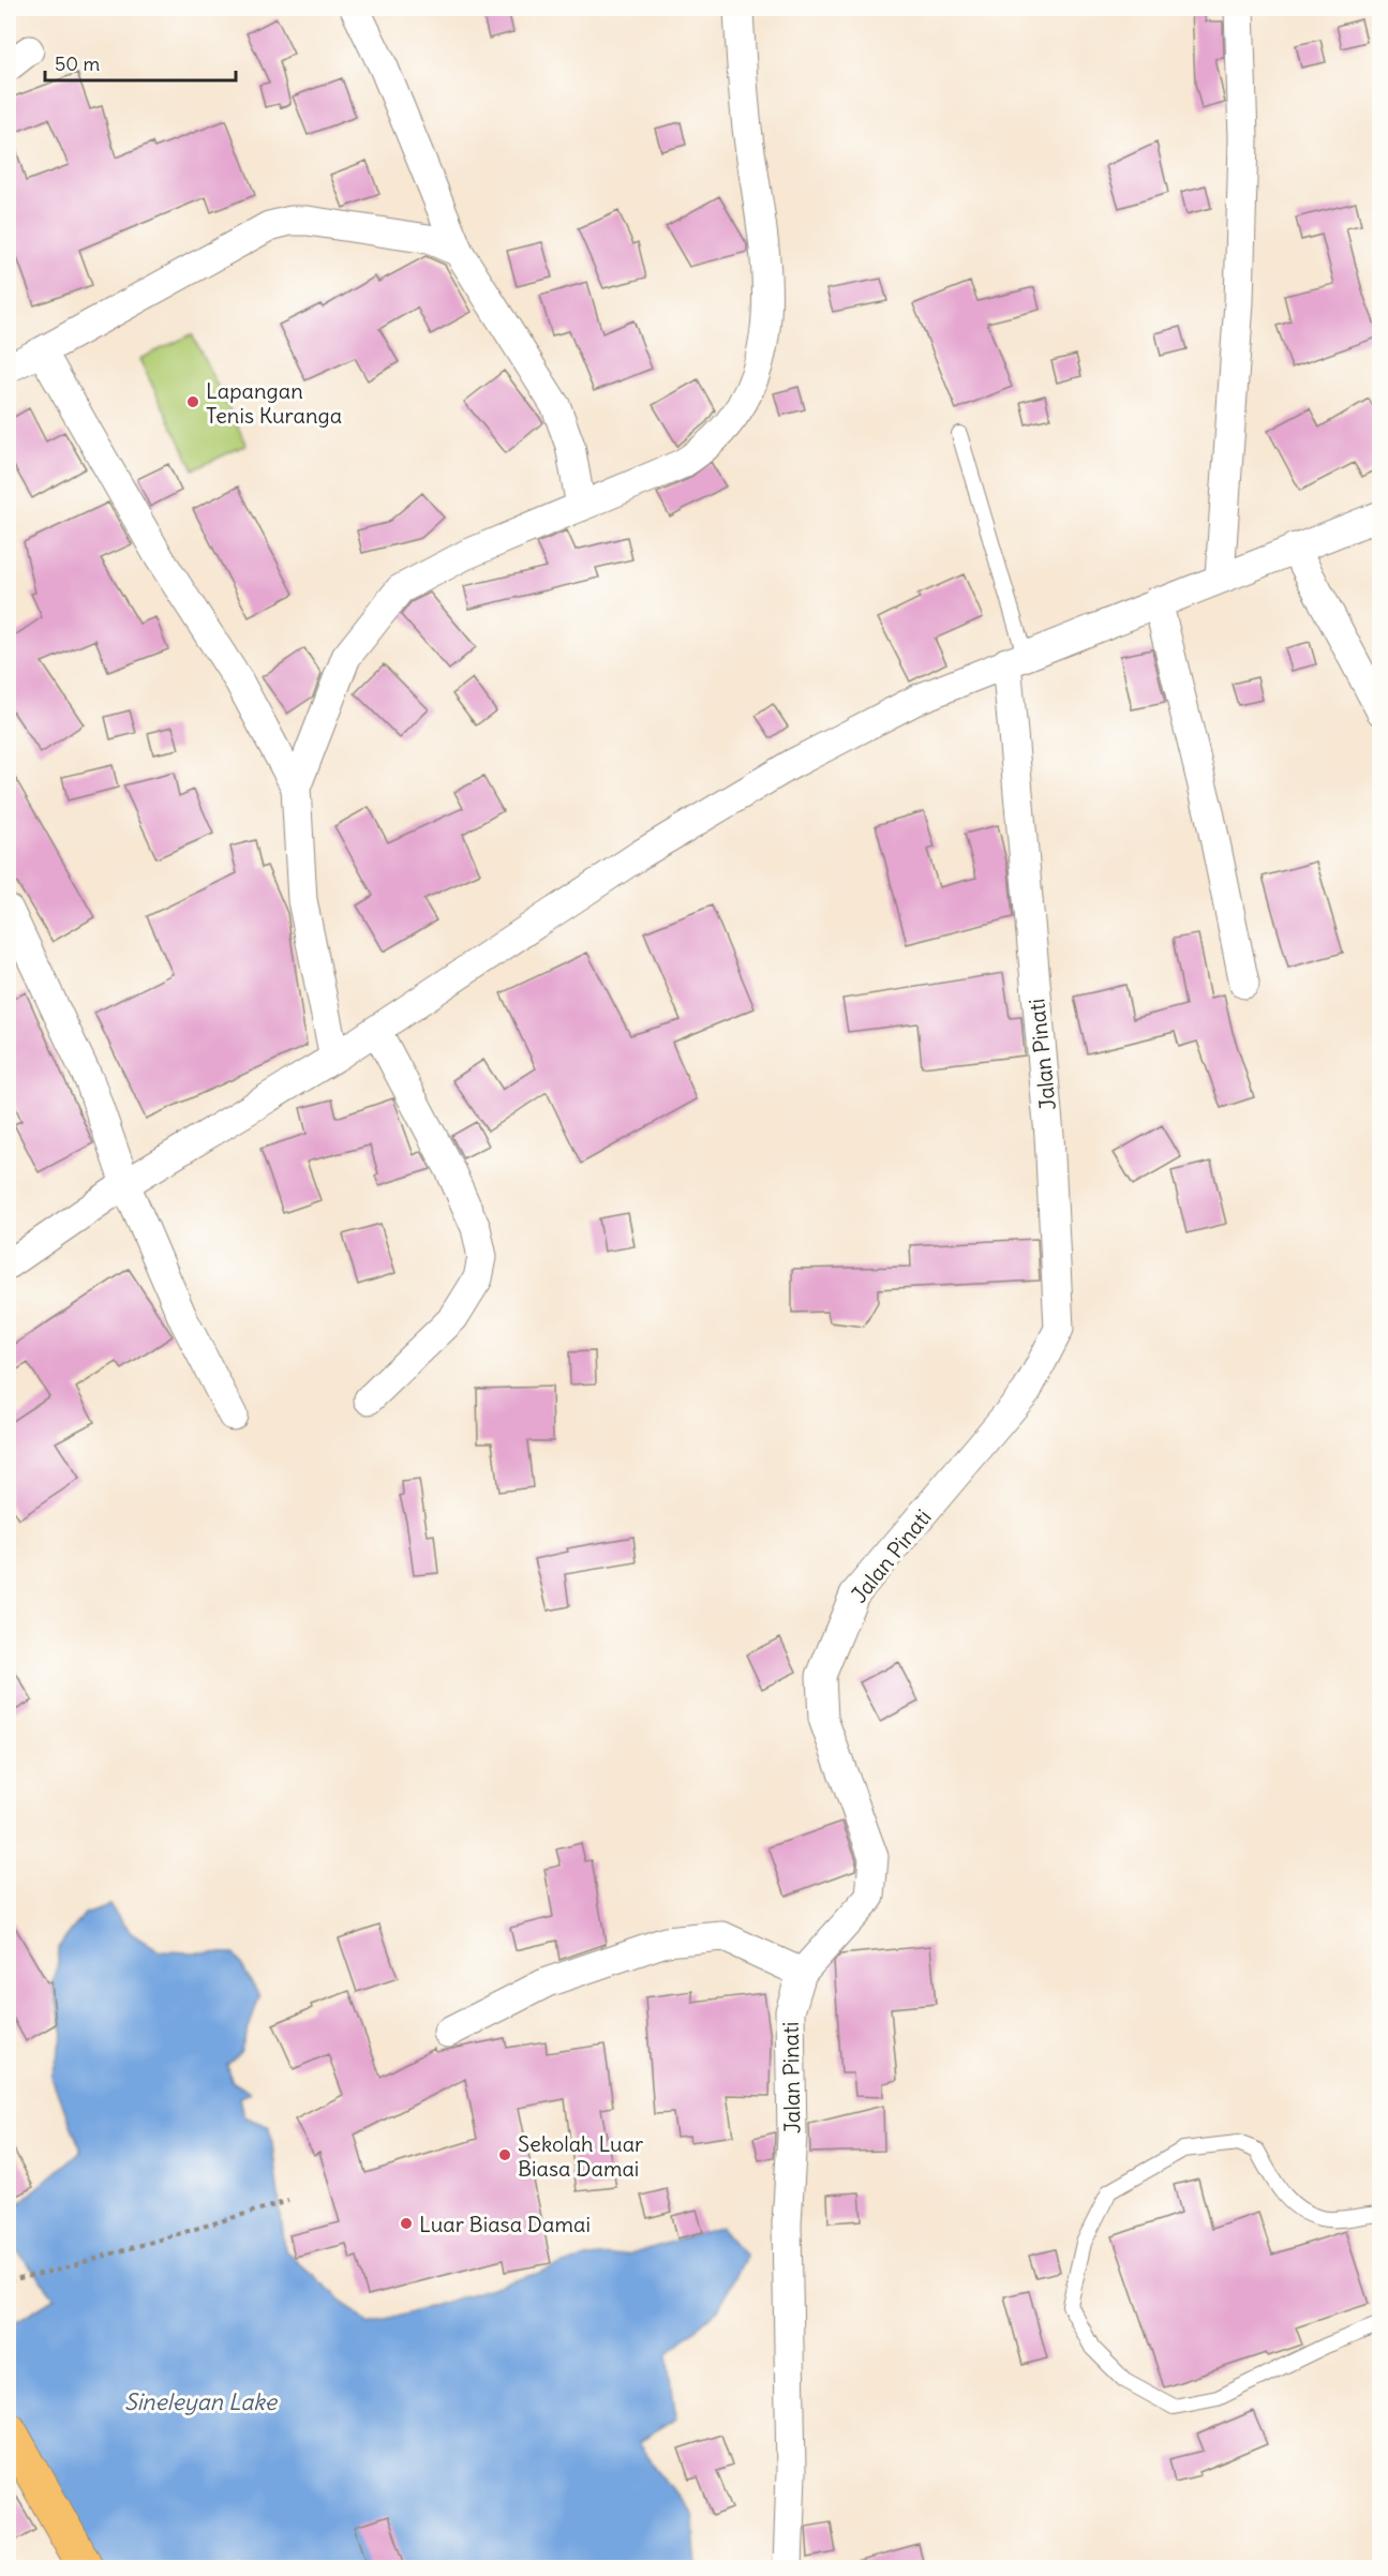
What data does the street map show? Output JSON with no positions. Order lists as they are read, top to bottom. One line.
{"streets":{"street":["Jalan Pinati"]},"water":["Sineleyan Lake"],"places":["Lapangan Tenis Kuranga","Sekolah Luar Biasa Damai","Luar Biasa Damai"],"scale_bar":"50 m"}
